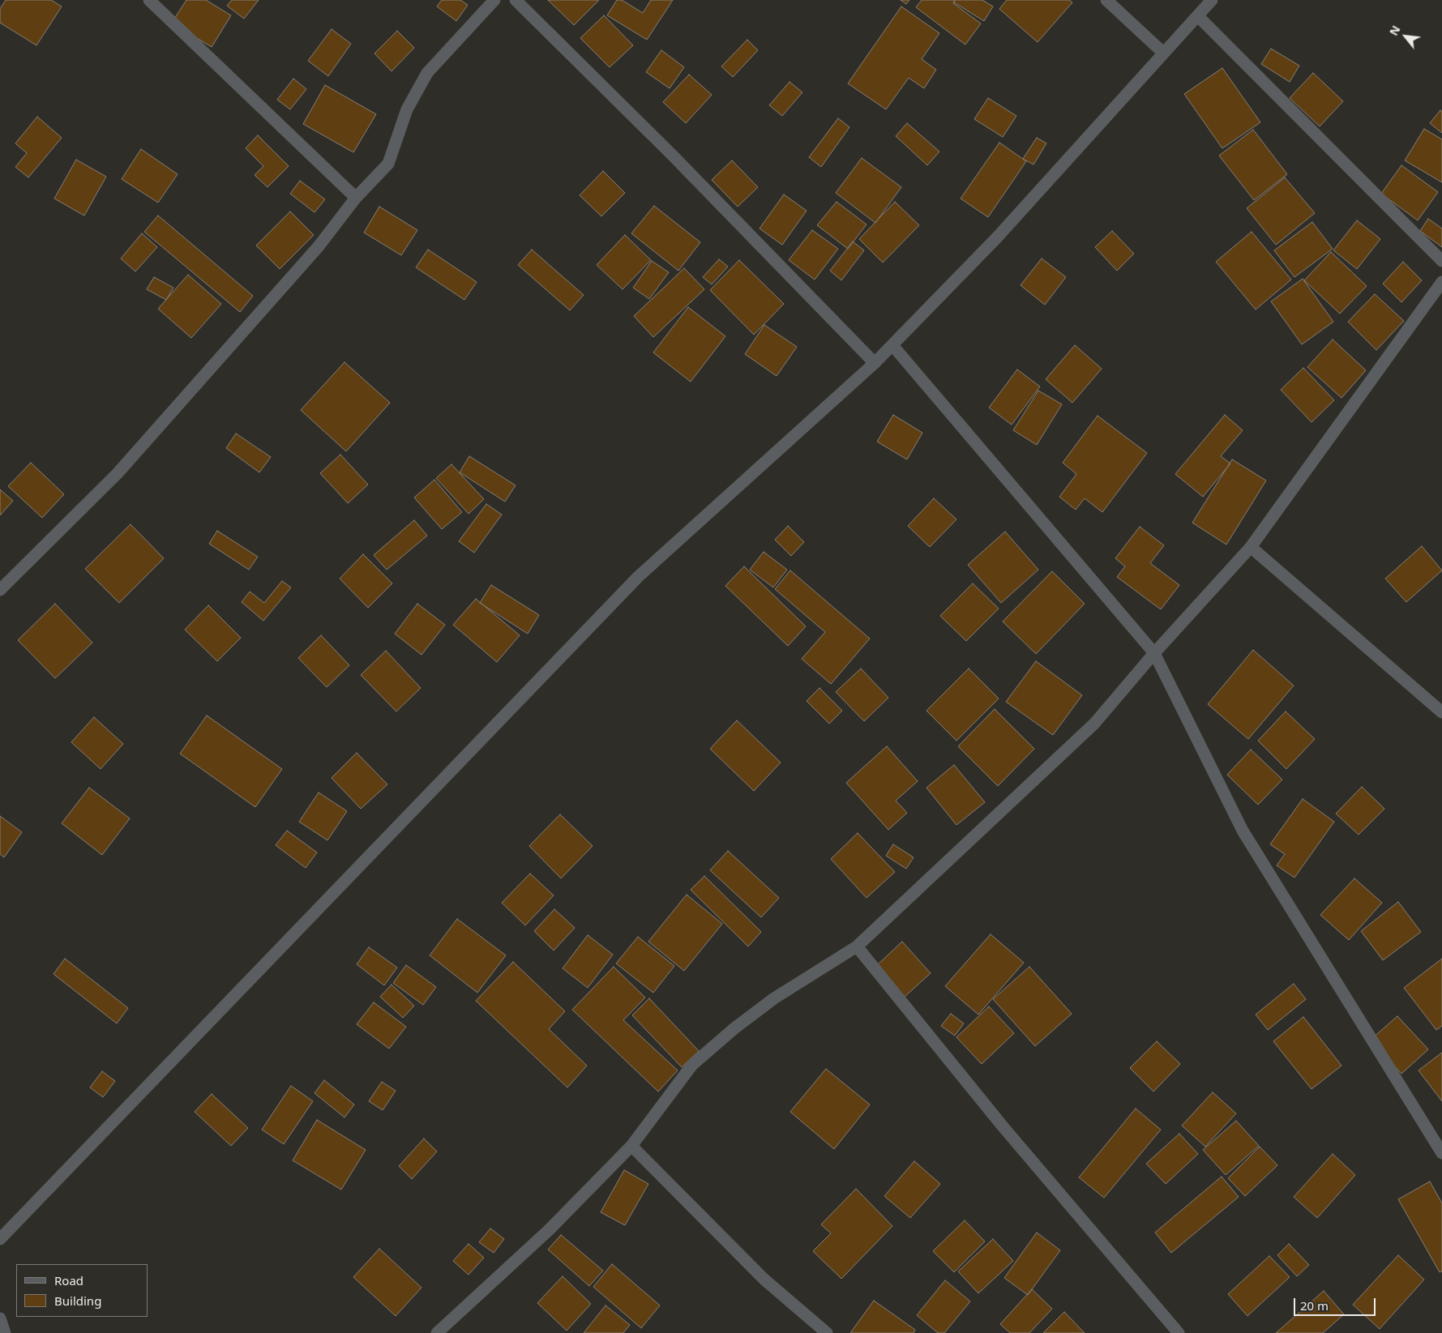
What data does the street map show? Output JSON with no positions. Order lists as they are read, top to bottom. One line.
{"legend":["Road","Building"],"scale_bar":"20 m","north":"top left"}
